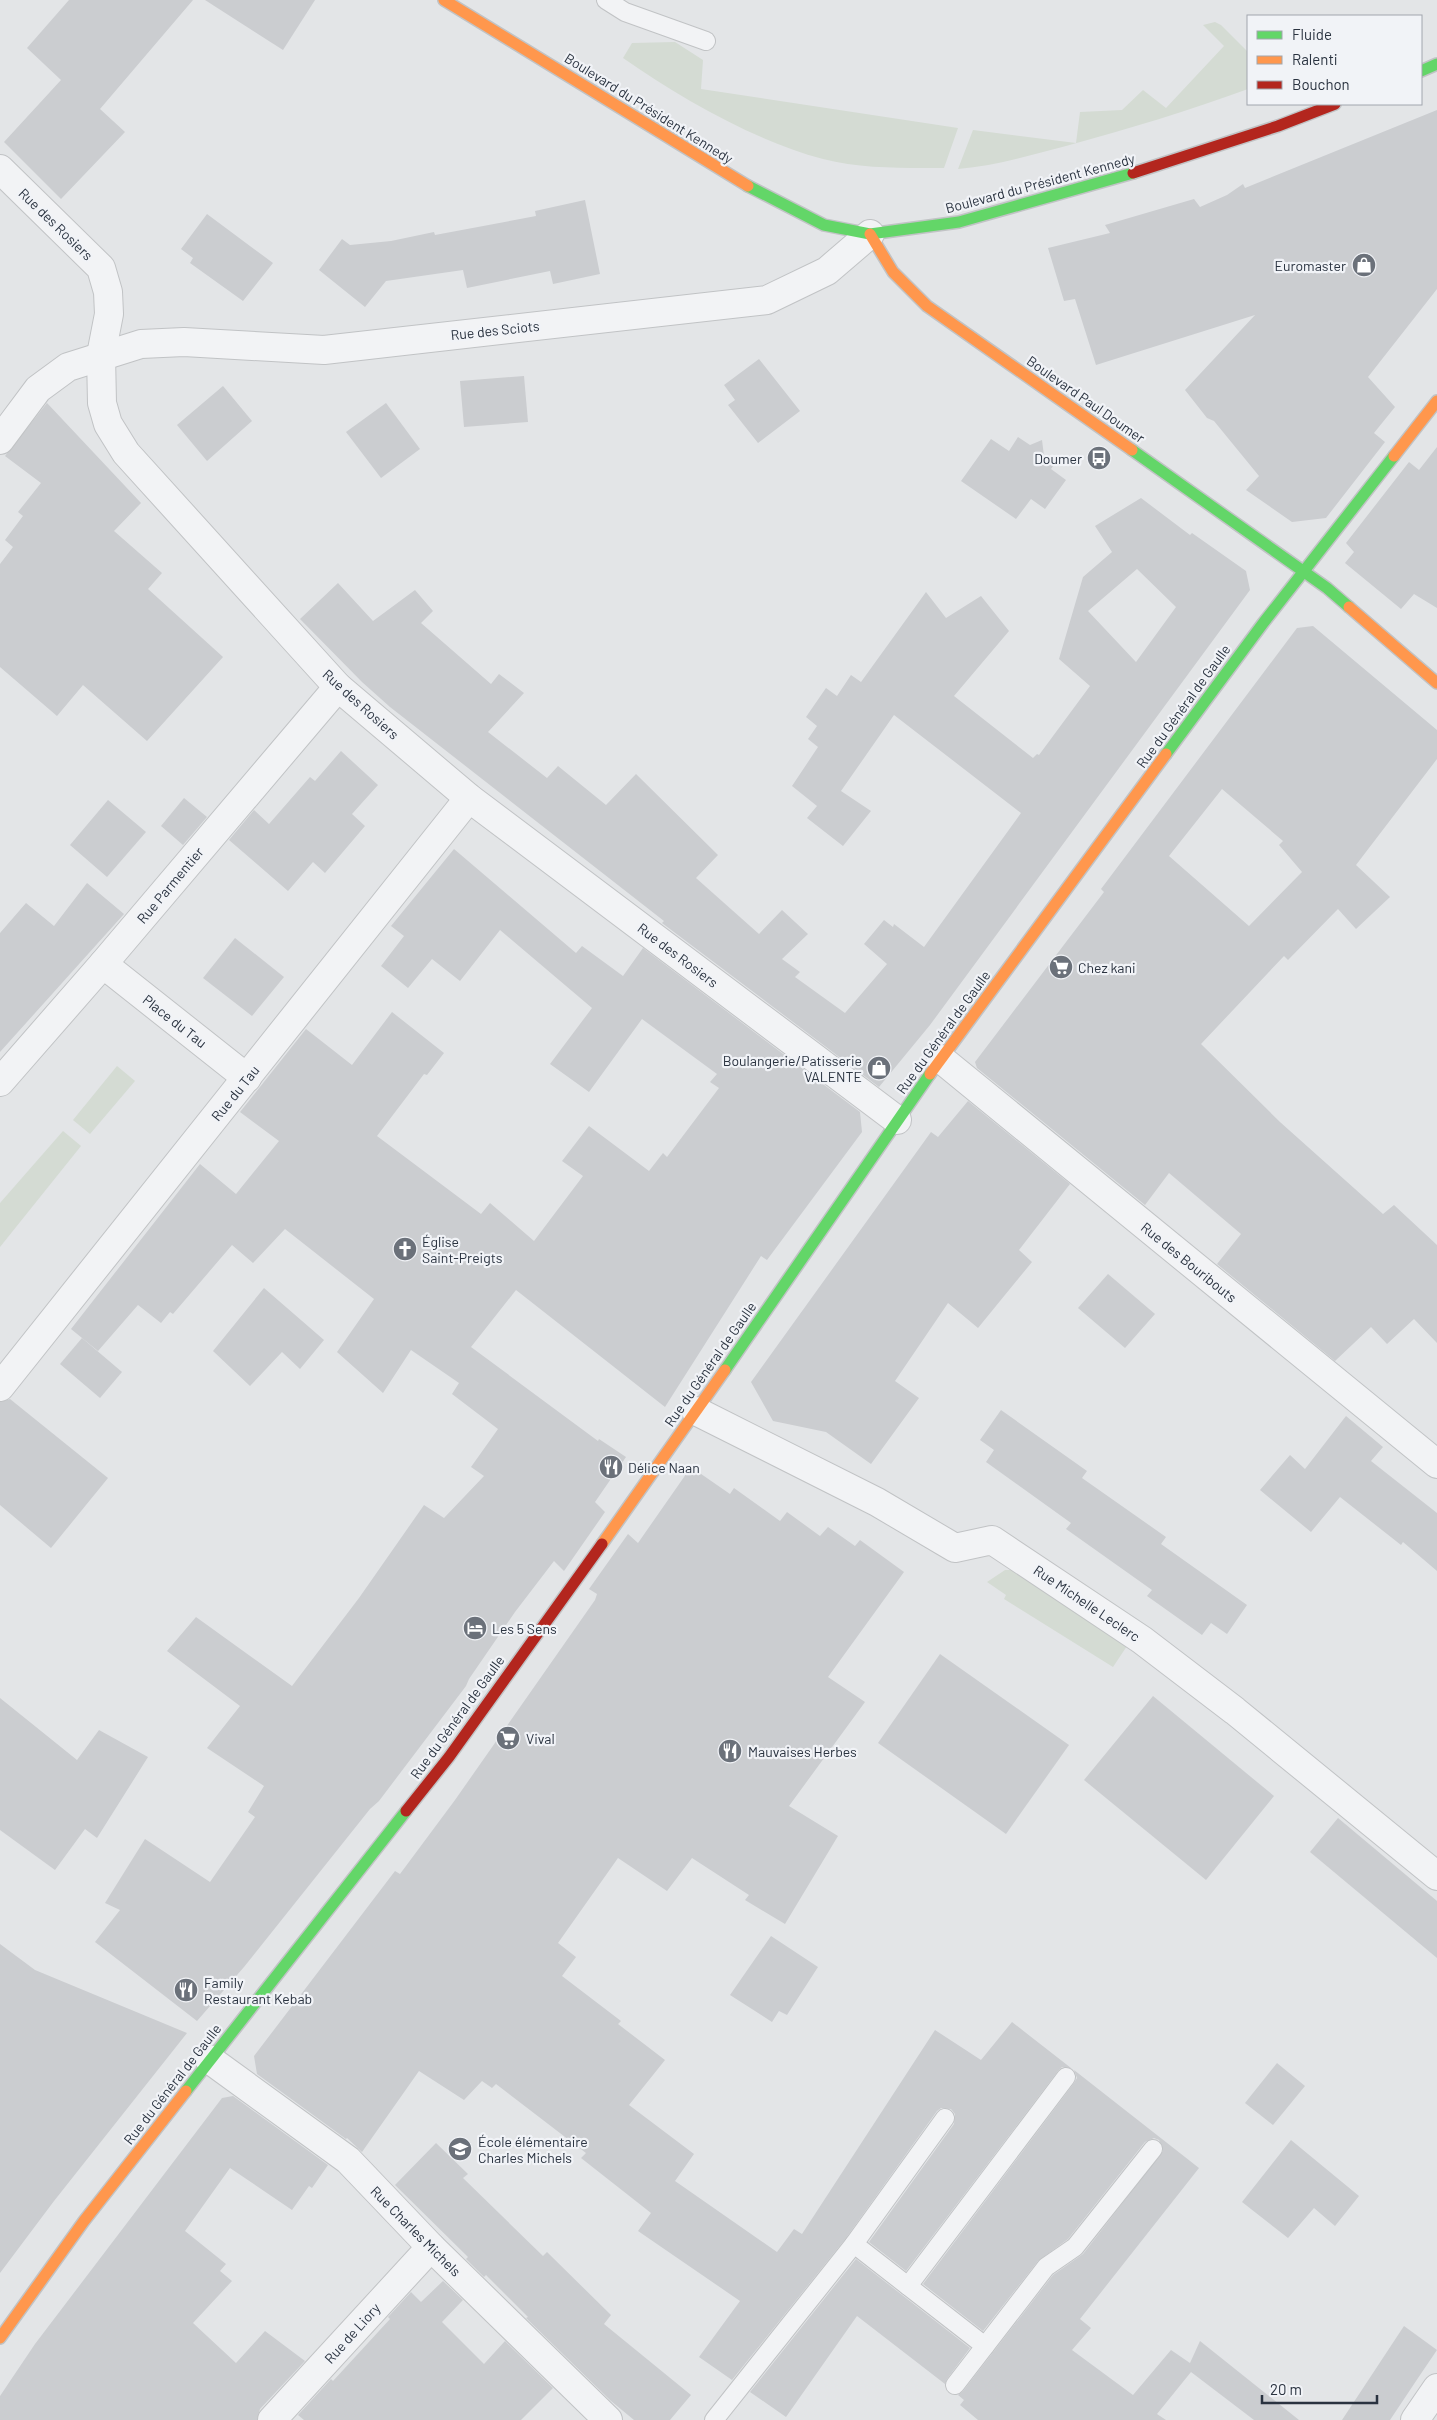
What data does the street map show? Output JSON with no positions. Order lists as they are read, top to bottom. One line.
{"streets":{"main road":["Boulevard du Président Kennedy","Boulevard Paul Doumer","Rue du Général de Gaulle"],"street":["Rue des Rosiers","Rue des Sciots","Rue Parmentier","Place du Tau","Rue du Tau","Rue des Bouribouts","Rue Michelle Leclerc","Rue Charles Michels","Rue de Liory"]},"crossings":[["Boulevard du Président Kennedy","Rue des Sciots"],["Boulevard du Président Kennedy","Boulevard Paul Doumer"],["Rue des Rosiers","Rue des Sciots"],["Rue des Rosiers","Rue du Général de Gaulle"],["Rue des Rosiers","Rue Parmentier"],["Rue des Rosiers","Rue du Tau"],["Rue des Sciots","Boulevard Paul Doumer"],["Boulevard Paul Doumer","Rue du Général de Gaulle"],["Rue du Général de Gaulle","Rue des Bouribouts"],["Rue du Général de Gaulle","Rue Michelle Leclerc"],["Rue du Général de Gaulle","Rue Charles Michels"],["Rue Parmentier","Place du Tau"],["Place du Tau","Rue du Tau"],["Rue Charles Michels","Rue de Liory"]],"places":{"shop":["Euromaster","Boulangerie/Patisserie VALENTE"],"bus stop":["Doumer"],"supermarket":["Chez kani","Vival"],"church":["Église Saint-Preigts"],"restaurant":["Délice Naan","Mauvaises Herbes","Family Restaurant Kebab"],"hotel":["Les 5 Sens"],"school or university":["École élémentaire Charles Michels"]},"legend":["Fluide","Ralenti","Bouchon"],"scale_bar":"20 m"}
